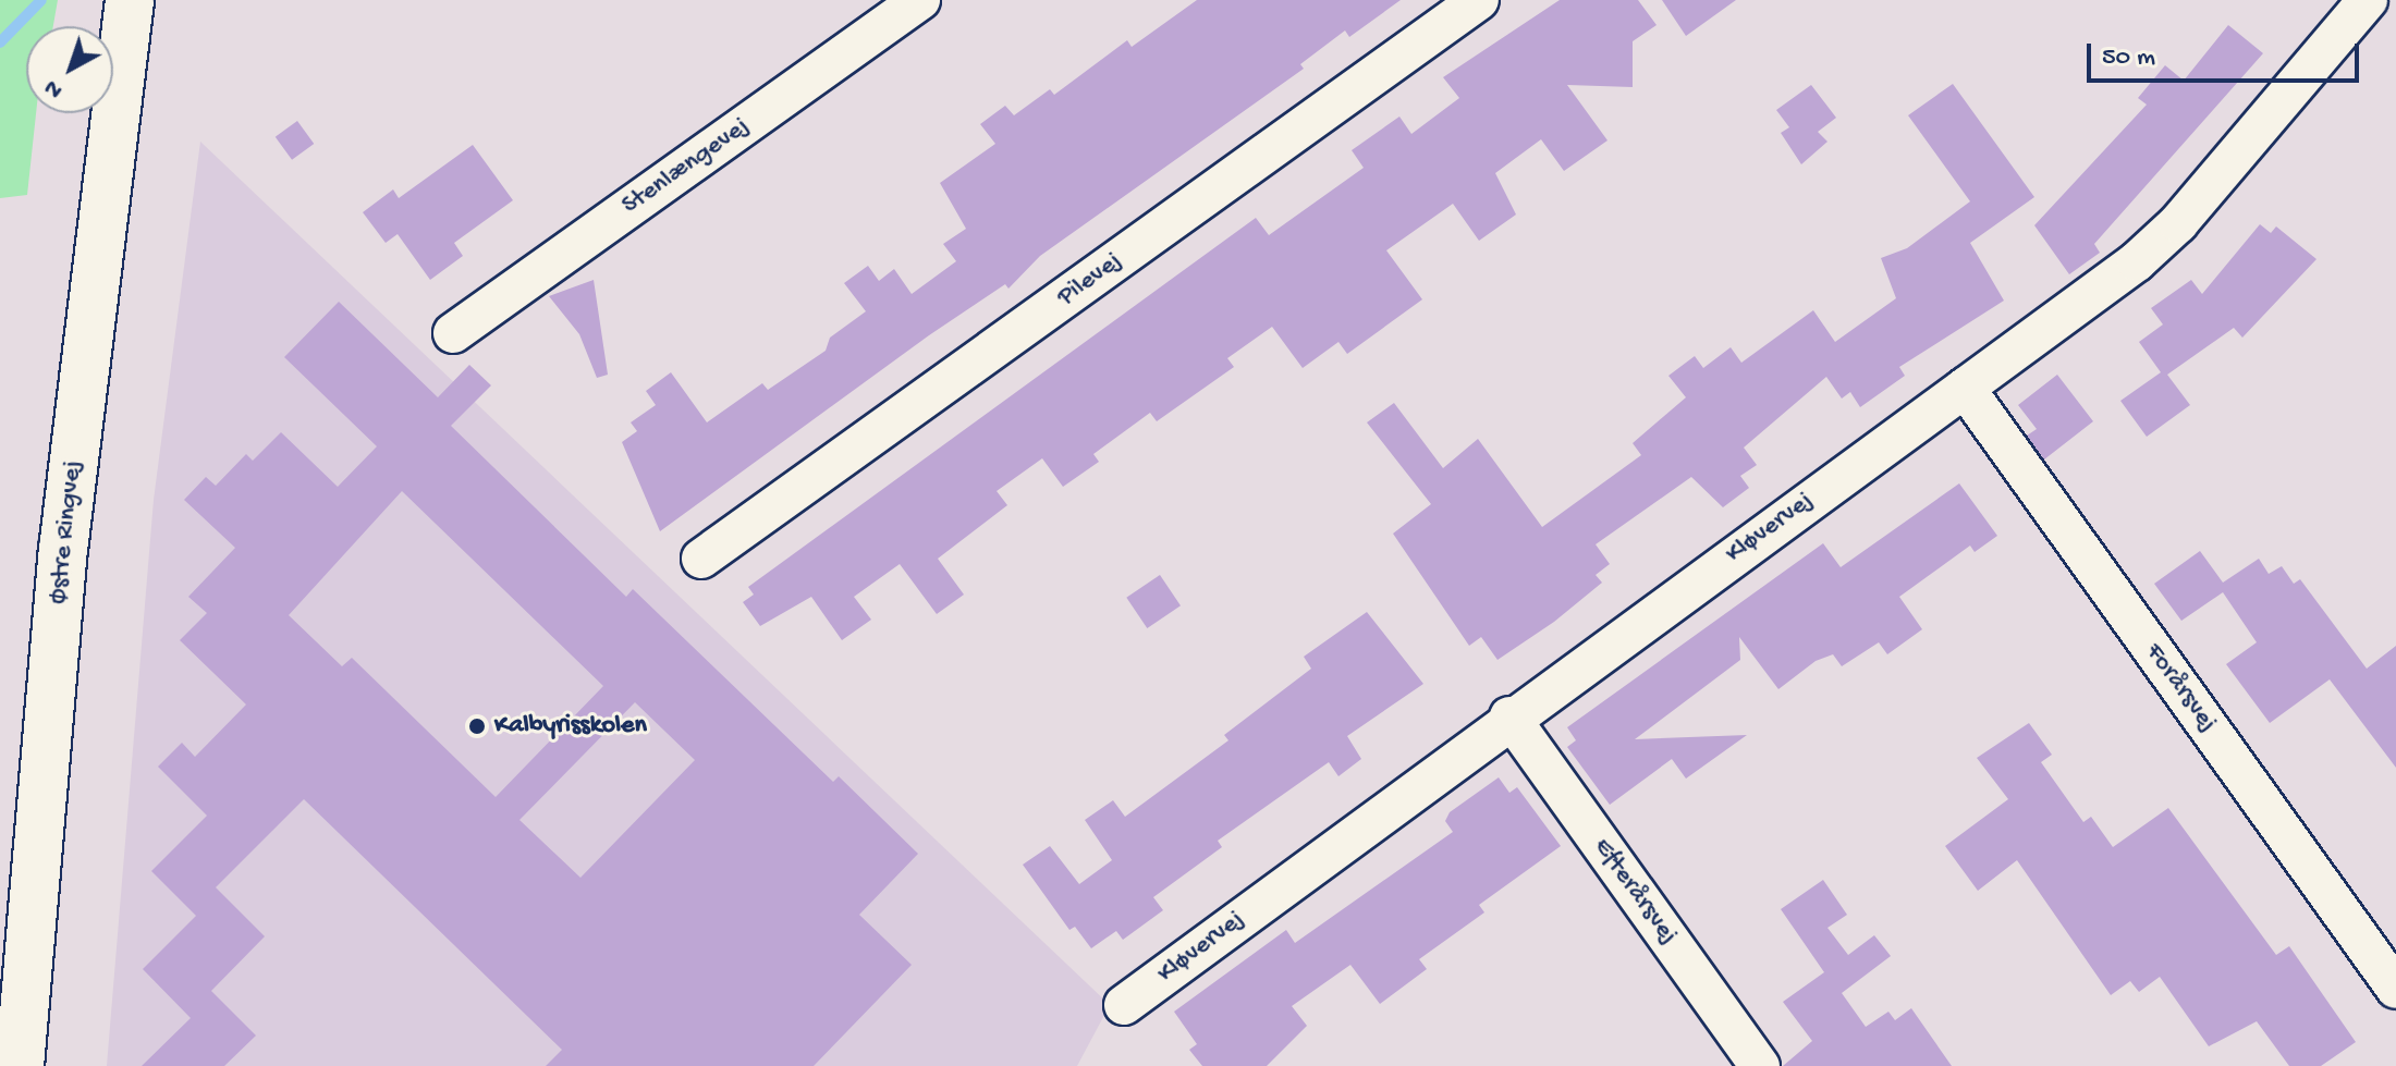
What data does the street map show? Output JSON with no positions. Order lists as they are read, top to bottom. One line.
{"streets":{"street":["Stenlængevej","Pilevej","Kløvervej","Østre Ringvej","Forårsvej","Efterårsvej"]},"crossings":[["Kløvervej","Forårsvej"],["Kløvervej","Efterårsvej"]],"places":["Kalbyrisskolen"],"scale_bar":"50 m","north":"bottom left"}
